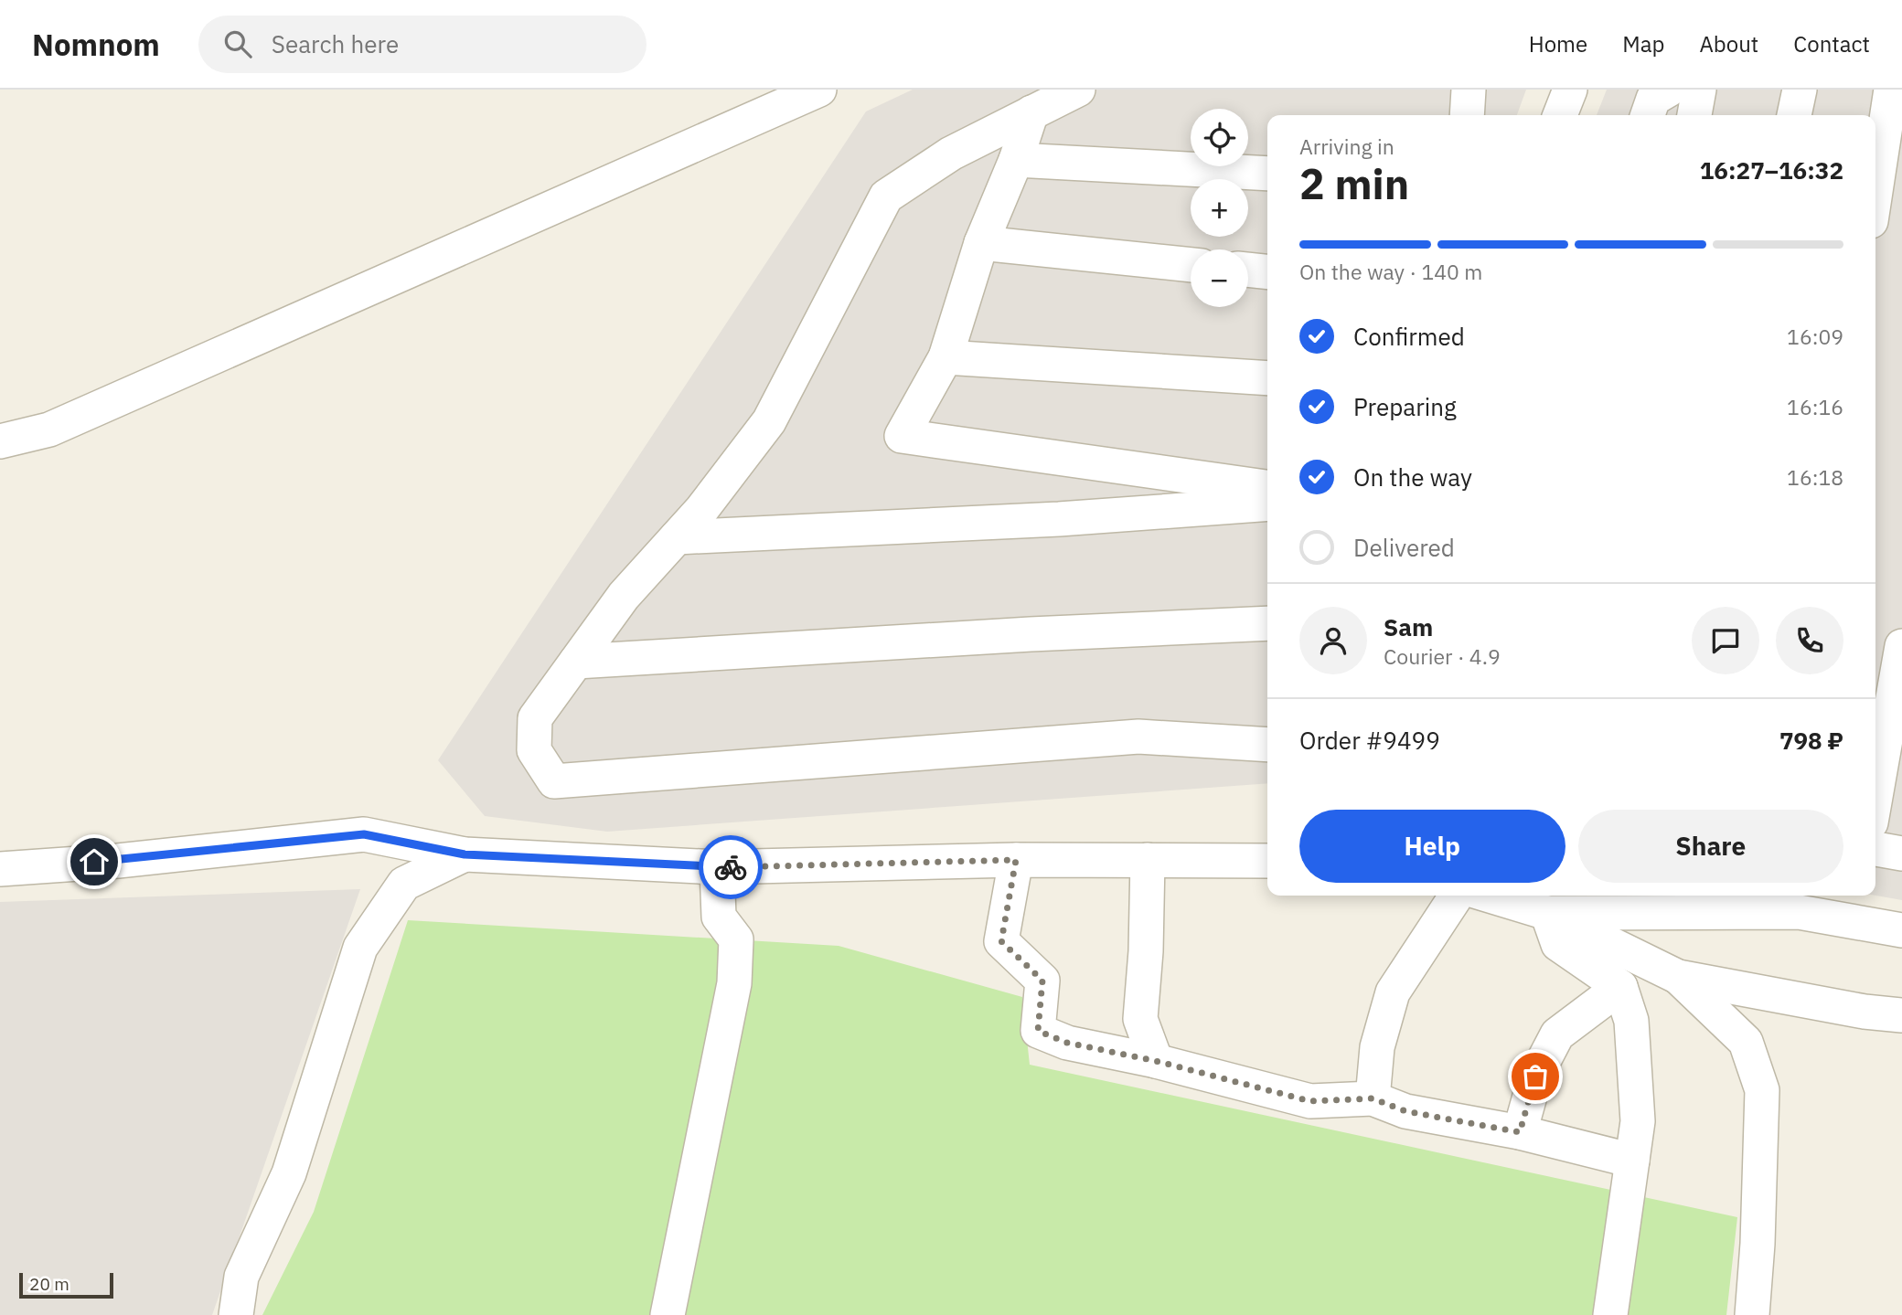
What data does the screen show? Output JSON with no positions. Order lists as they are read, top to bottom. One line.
{"scale_bar":"20 m","page":{"header":"Nomnom","search":"Search here","nav":["Home","Map","About","Contact"],"map_buttons":["+","−"],"heading":["2 min","Arriving in","16:27–16:32"],"panel":["Sam","Courier · 4.9","Order #9499","798 ₽"],"bar":"On the way · 140 m","list":[["Confirmed","16:09"],["Preparing","16:16"],["On the way","16:18"],"Delivered"],"buttons":["Help","Share"],"scale":"20 m"}}
